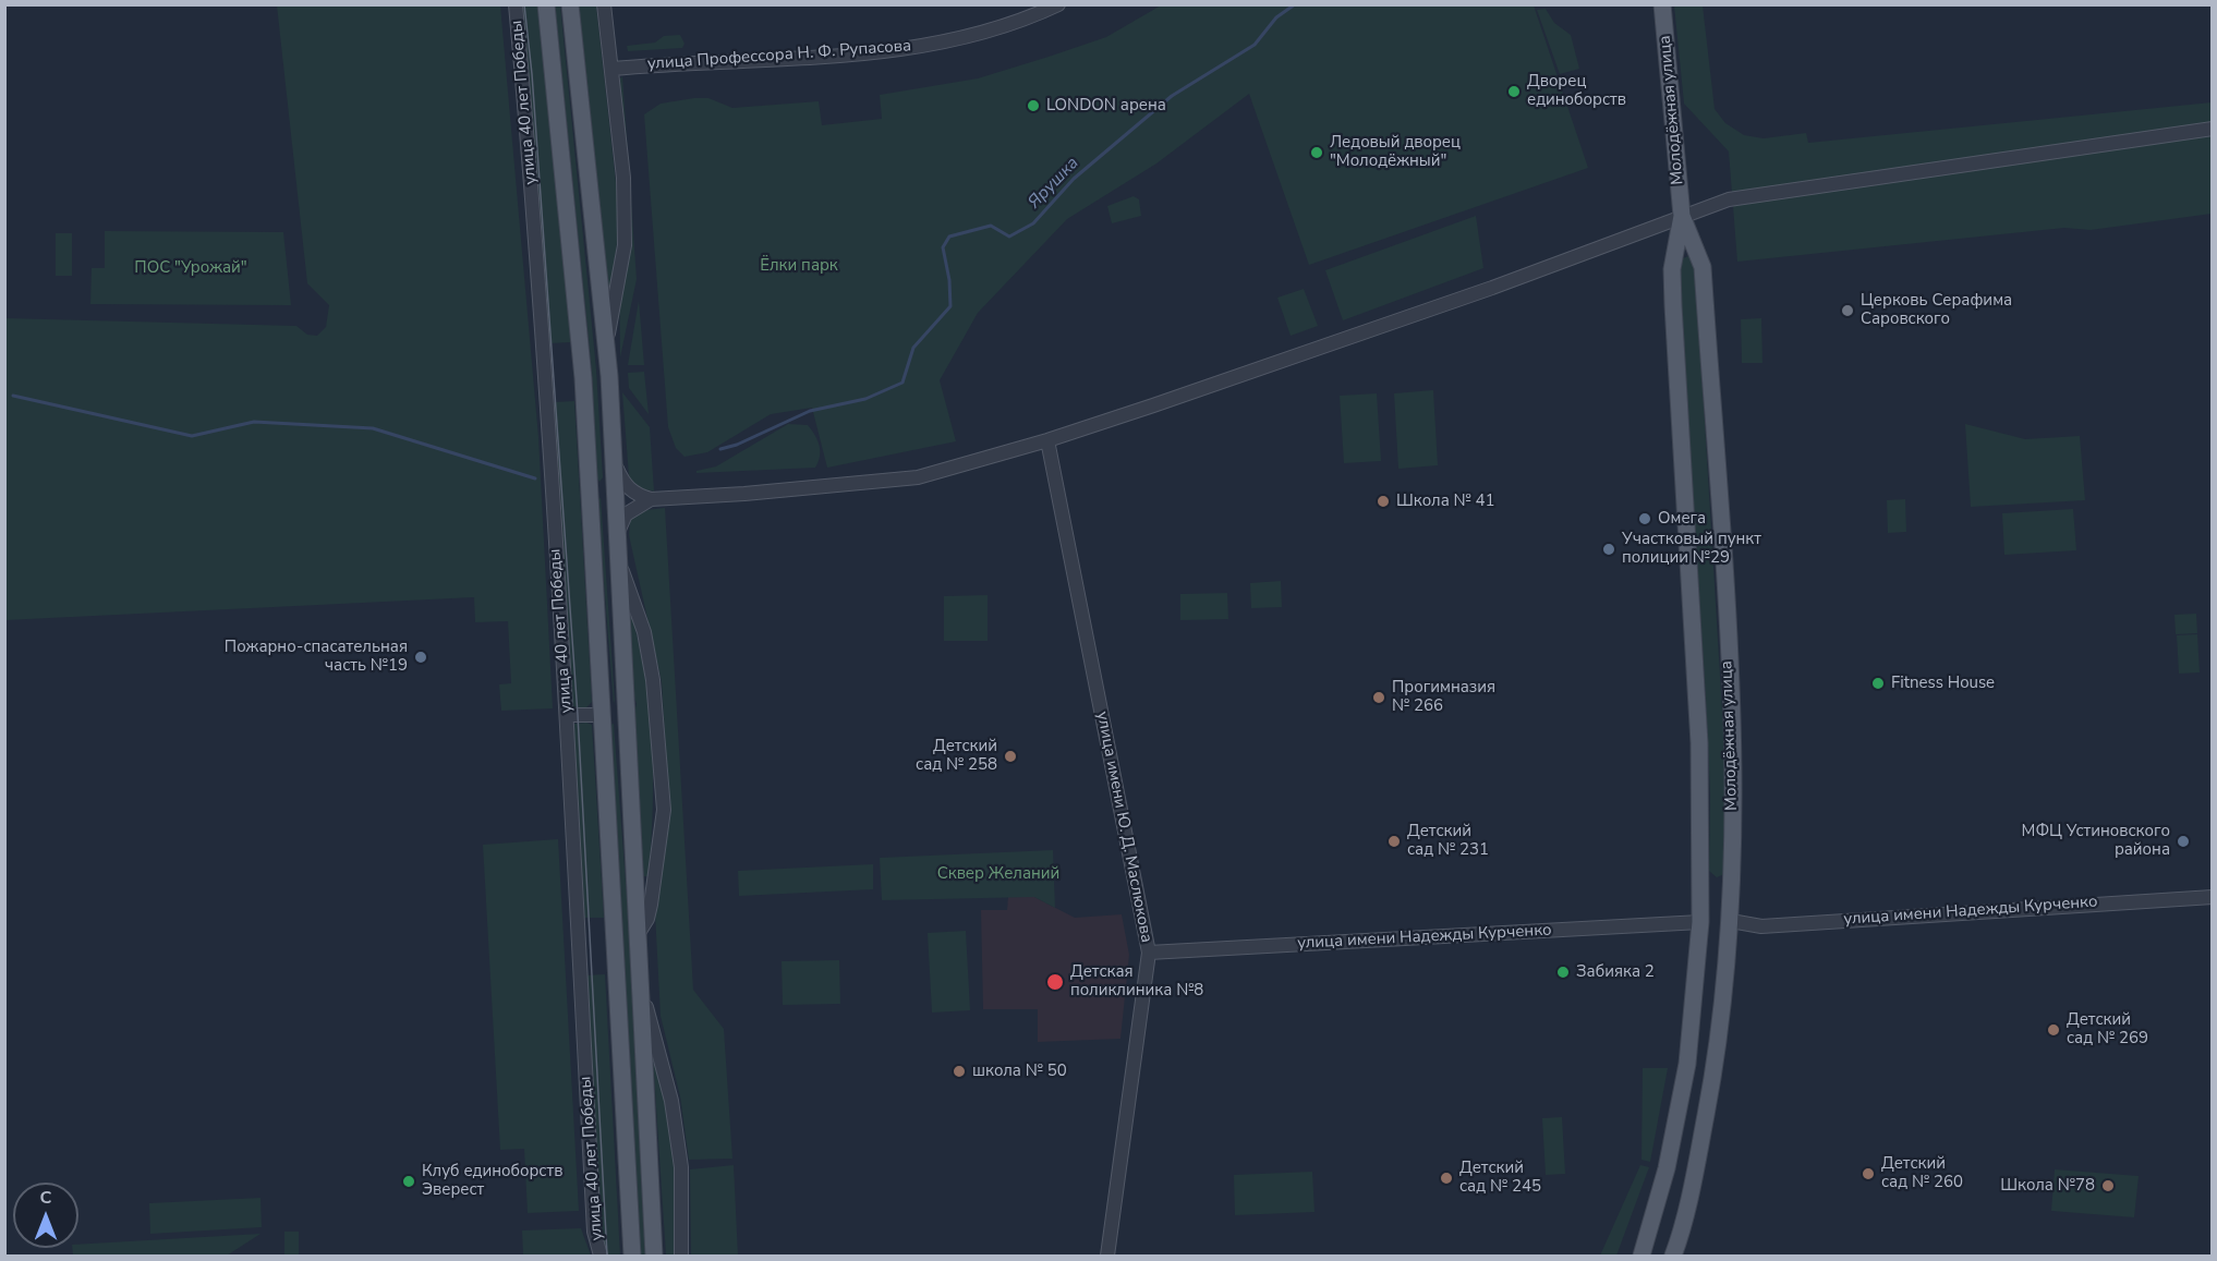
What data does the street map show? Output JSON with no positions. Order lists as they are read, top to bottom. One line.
{"streets":{"main road":["улица 40 лет Победы","Молодёжная улица"],"street":["улица Профессора Н. Ф. Рупасова","улица имени Ю. Д. Маслюкова","улица имени Надежды Курченко"]},"crossings":[["Молодёжная улица","улица имени Надежды Курченко"],["улица имени Ю. Д. Маслюкова","улица имени Надежды Курченко"]],"water":["Ярушка"],"parks":["Ёлки парк","ПОС \"Урожай\"","Сквер Желаний"],"places":["Дворец единоборств","LONDON арена","Ледовый дворец \"Молодёжный\"","Церковь Серафима Саровского","Школа № 41","Омега","Участковый пункт полиции №29","Пожарно-спасательная часть №19","Fitness House","Прогимназия № 266","Детский сад № 258","Детский сад № 231","МФЦ Устиновского района","Забияка 2","Детская поликлиника №8","Детский сад № 269","школа № 50","Детский сад № 260","Детский сад № 245","Клуб единоборств Эверест","Школа №78"],"north":"top"}
